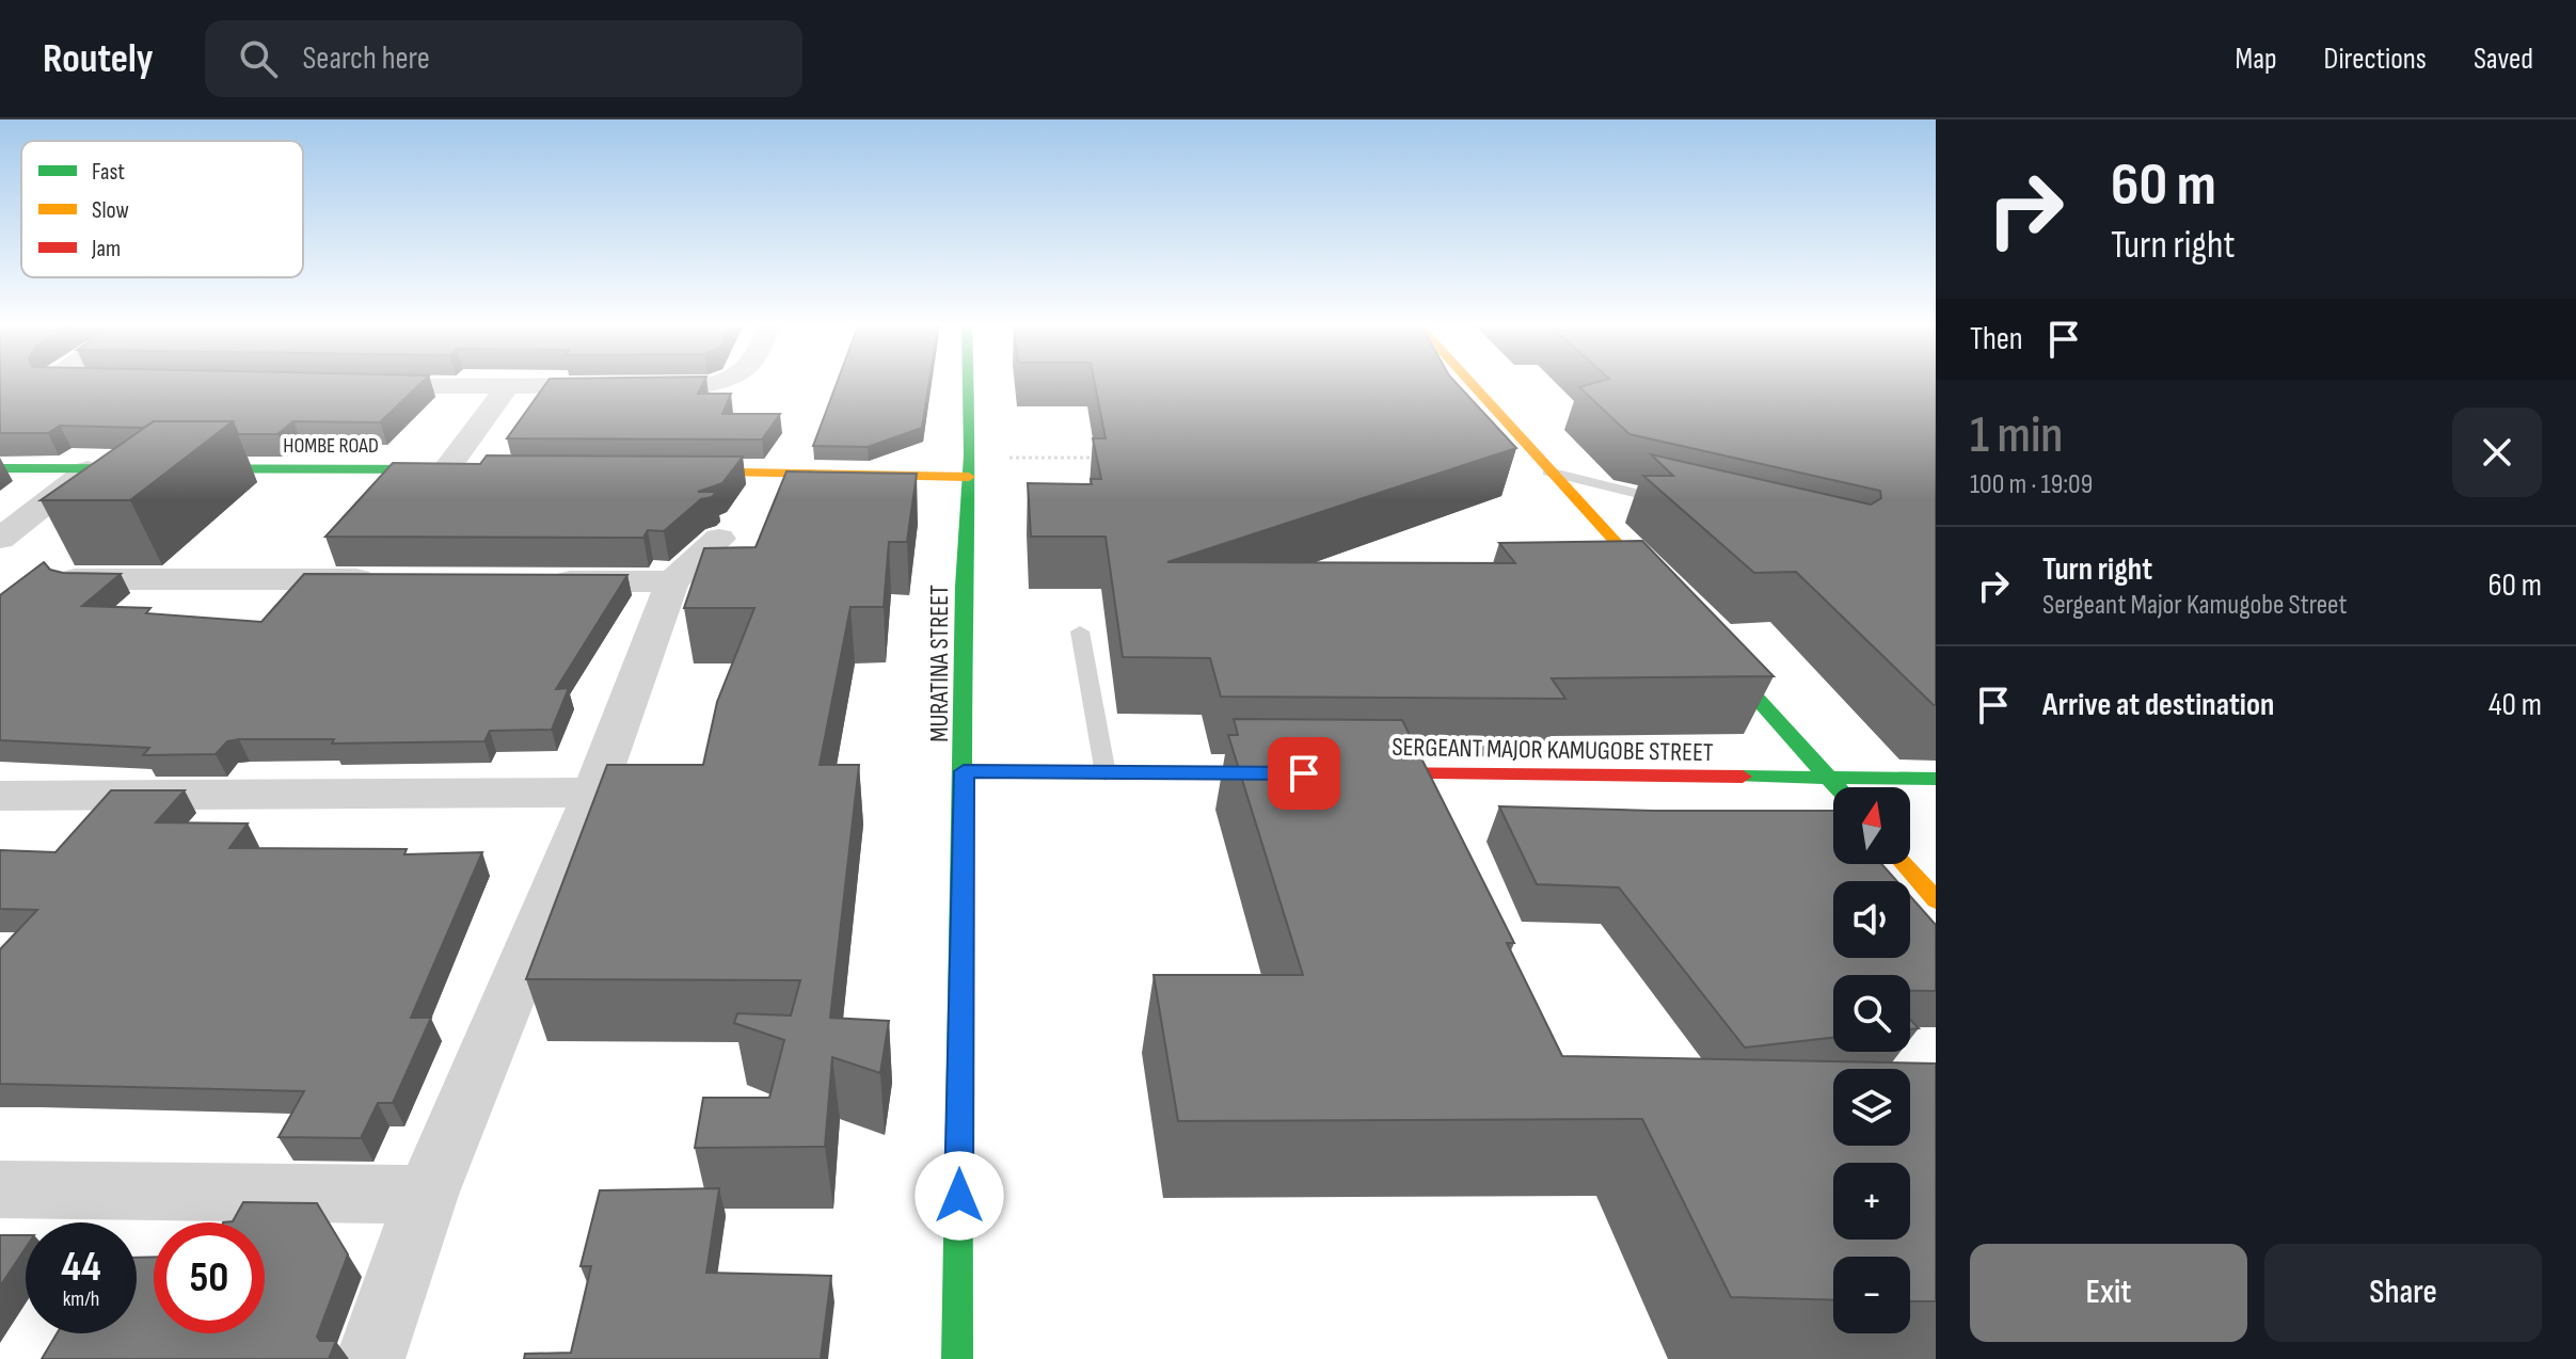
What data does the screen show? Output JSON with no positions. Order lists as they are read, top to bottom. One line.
{"streets":{"street":["HOMBE ROAD","MURATINA STREET","SERGEANT MAJOR KAMUGOBE STREET"]},"legend":["Fast","Slow","Jam"],"north":"top","page":{"header":"Routely","search":"Search here","nav":["Map","Directions","Saved"],"turn":["60 m","Turn right"],"then":"Then","heading":["1 min","100 m · 19:09"],"list":[{"name":"Turn right","note":"Sergeant Major Kamugobe Street","value":"60 m"},{"name":"Arrive at destination","value":"40 m"}],"map_buttons":["+","−"],"speed":"44 km/h","limit":"50","buttons":["Exit","Share"]}}
